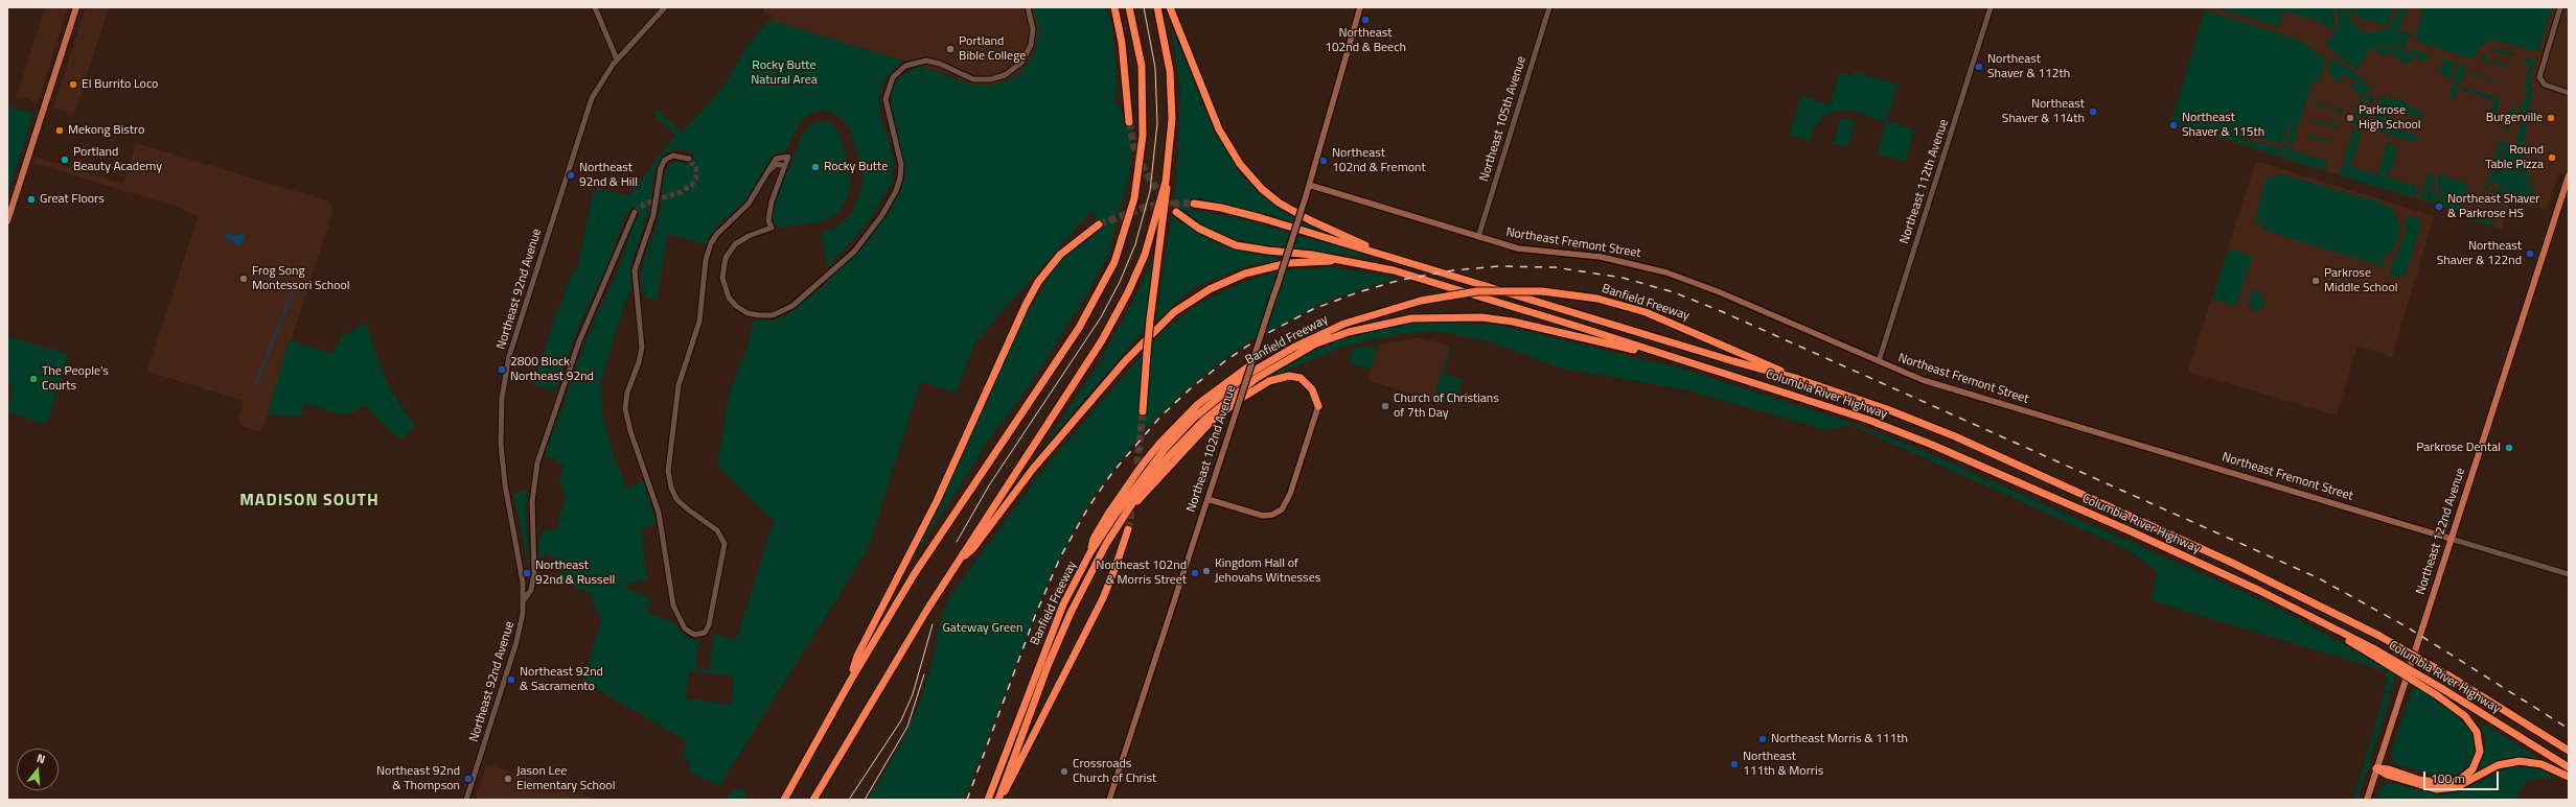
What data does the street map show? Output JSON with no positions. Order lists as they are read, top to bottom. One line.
{"streets":{"highway":["Banfield Freeway","Columbia River Highway"],"main road":["Northeast Fremont Street","Northeast 102nd Avenue","Northeast 122nd Avenue"],"street":["Northeast 105th Avenue","Northeast 112th Avenue","Northeast 92nd Avenue"]},"crossings":[["Northeast 105th Avenue","Northeast Fremont Street"],["Northeast 112th Avenue","Northeast Fremont Street"],["Northeast Fremont Street","Northeast 102nd Avenue"],["Northeast Fremont Street","Northeast 122nd Avenue"],["Banfield Freeway","Columbia River Highway"]],"districts":["MADISON SOUTH"],"parks":["Rocky Butte Natural Area","Gateway Green"],"places":["Northeast 102nd & Beech","Portland Bible College","Northeast Shaver & 112th","El Burrito Loco","Northeast Shaver & 114th","Parkrose High School","Burgerville","Northeast Shaver & 115th","Mekong Bistro","Round Table Pizza","Portland Beauty Academy","Northeast 102nd & Fremont","Rocky Butte","Northeast 92nd & Hill","Great Floors","Northeast Shaver & Parkrose HS","Northeast Shaver & 122nd","Frog Song Montessori School","Parkrose Middle School","2800 Block Northeast 92nd","The People's Courts","Church of Christians of 7th Day","Parkrose Dental","Kingdom Hall of Jehovahs Witnesses","Northeast 92nd & Russell","Northeast 102nd & Morris Street","Northeast 92nd & Sacramento","Northeast Morris & 111th","Northeast 111th & Morris","Crossroads Church of Christ","Northeast 92nd & Thompson","Jason Lee Elementary School"],"scale_bar":"100 m","north":"top"}
